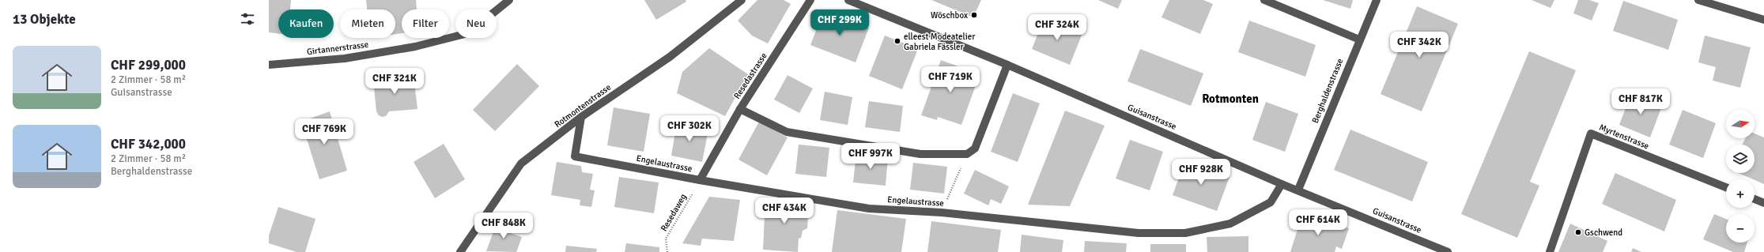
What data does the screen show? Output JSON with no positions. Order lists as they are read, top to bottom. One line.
{"streets":{"street":["Girtannerstrasse","Resedastrasse","Berghaldenstrasse","Rotmontenstrasse","Guisanstrasse","Myrtenstrasse","Engelaustrasse"],"path":["Resedaweg"]},"crossings":[["Resedastrasse","Engelaustrasse"],["Resedastrasse","Resedaweg"],["Berghaldenstrasse","Guisanstrasse"],["Rotmontenstrasse","Engelaustrasse"],["Guisanstrasse","Engelaustrasse"],["Engelaustrasse","Resedaweg"]],"districts":["Rotmonten"],"places":["Wöschbox","elleest Modeatelier Gabriela Fässler","Gschwend"],"north":"right","page":{"heading":"13 Objekte","price":["CHF 299K","CHF 324K","CHF 342K","CHF 719K","CHF 321K","CHF 817K","CHF 302K","CHF 769K","CHF 997K","CHF 928K","CHF 434K","CHF 614K","CHF 848K"],"chip":["Kaufen","Mieten","Filter","Neu"],"list":[{"name":"CHF 299,000","note":"2 Zimmer · 58 m² · Guisanstrasse"},{"name":"CHF 342,000","note":"2 Zimmer · 58 m² · Berghaldenstrasse"}],"map_buttons":["+","−"]}}
